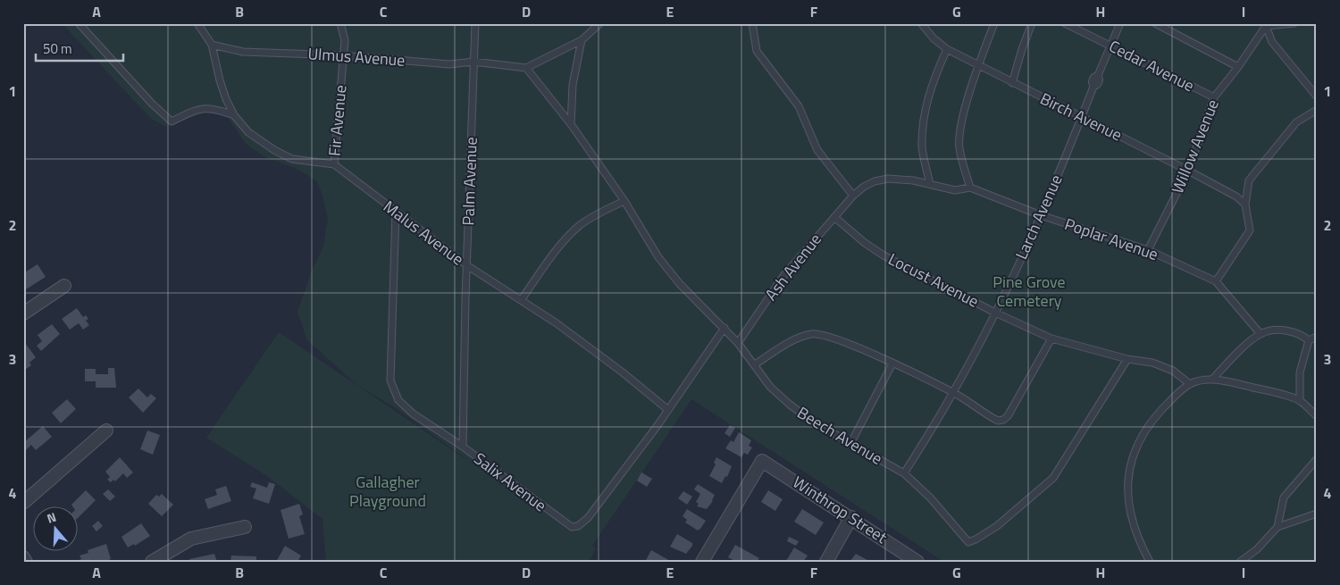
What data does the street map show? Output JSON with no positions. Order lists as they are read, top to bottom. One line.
{"streets":{"street":["Winthrop Street"],"lane":["Ulmus Avenue","Cedar Avenue","Birch Avenue","Fir Avenue","Willow Avenue","Palm Avenue","Larch Avenue","Malus Avenue","Poplar Avenue","Ash Avenue","Locust Avenue","Beech Avenue","Salix Avenue"]},"crossings":[["Ulmus Avenue","Fir Avenue"],["Ulmus Avenue","Palm Avenue"],["Ulmus Avenue","Beech Avenue"],["Cedar Avenue","Willow Avenue"],["Cedar Avenue","Larch Avenue"],["Birch Avenue","Willow Avenue"],["Birch Avenue","Larch Avenue"],["Fir Avenue","Malus Avenue"],["Willow Avenue","Poplar Avenue"],["Palm Avenue","Malus Avenue"],["Palm Avenue","Salix Avenue"],["Larch Avenue","Poplar Avenue"],["Larch Avenue","Locust Avenue"],["Larch Avenue","Beech Avenue"],["Malus Avenue","Salix Avenue"],["Poplar Avenue","Ash Avenue"],["Ash Avenue","Locust Avenue"],["Ash Avenue","Beech Avenue"],["Locust Avenue","Beech Avenue"],["Beech Avenue","Salix Avenue"]],"parks":["Pine Grove Cemetery","Gallagher Playground"],"scale_bar":"50 m","north":"top","grid":{"columns":["A","B","C","D","E","F","G","H","I"],"rows":["1","2","3","4"]}}
